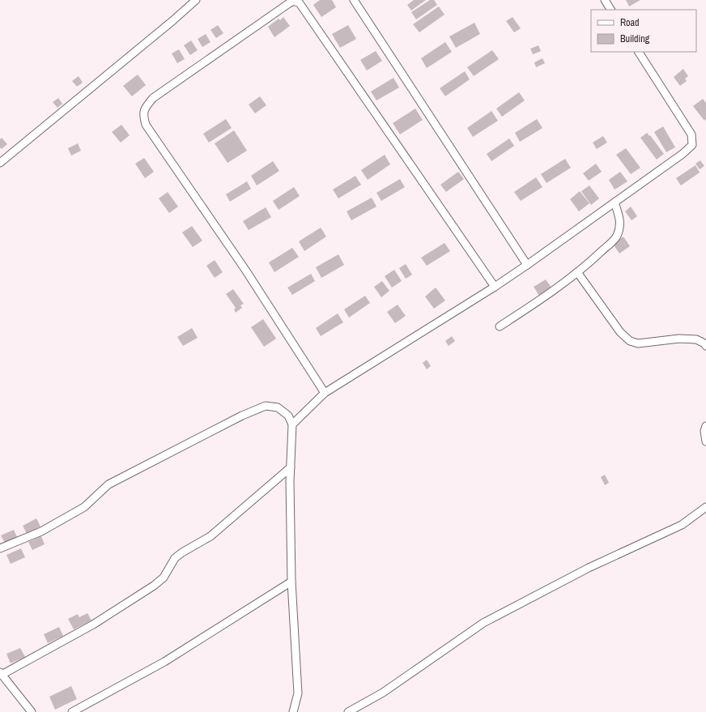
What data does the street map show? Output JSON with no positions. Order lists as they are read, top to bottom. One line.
{"legend":["Road","Building"]}
